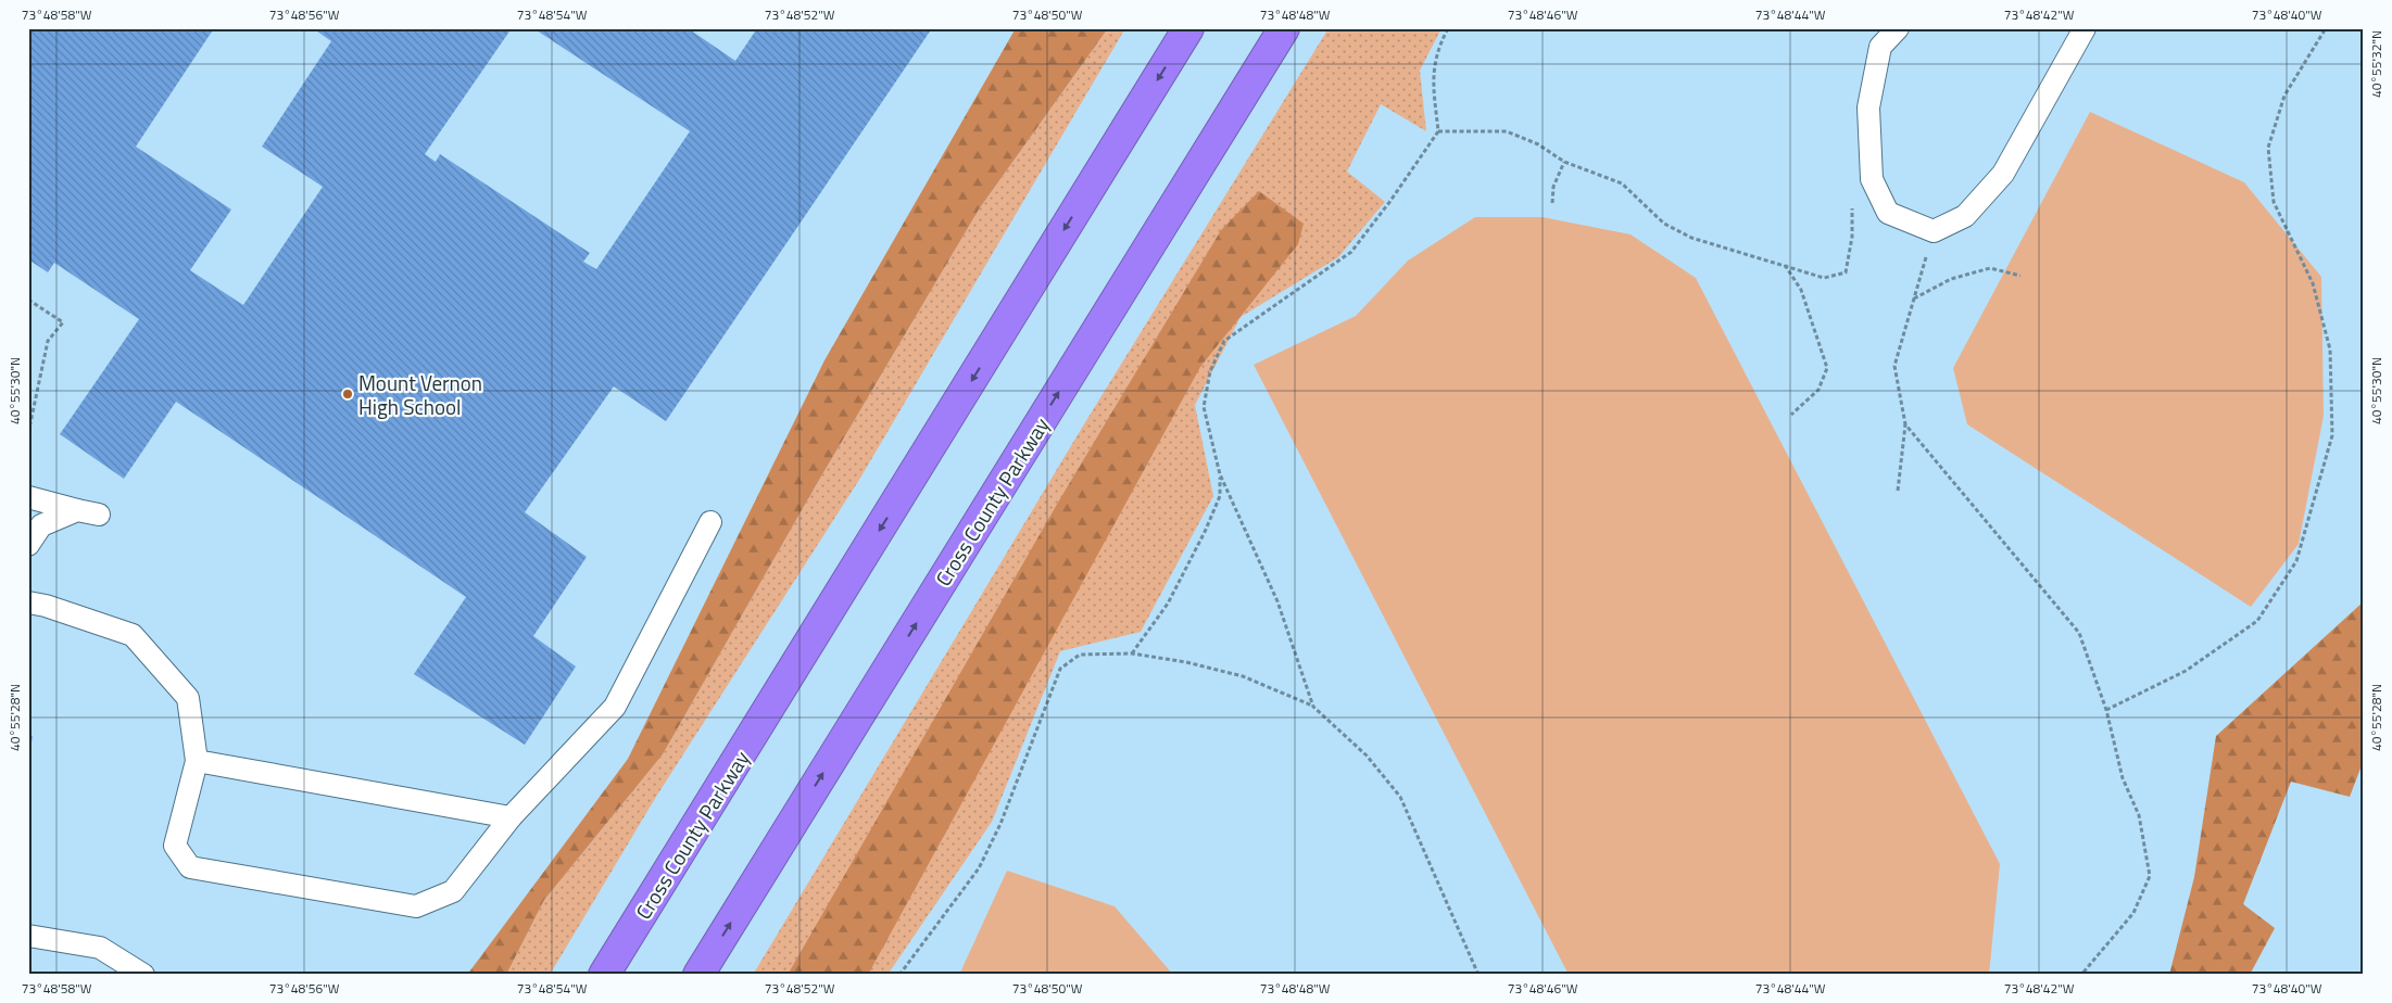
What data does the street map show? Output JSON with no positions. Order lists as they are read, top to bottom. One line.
{"streets":{"highway":["Cross County Parkway"]},"places":["Mount Vernon High School"],"coordinates":["73°48'58\"W","73°48'56\"W","73°48'54\"W","73°48'52\"W","73°48'50\"W","73°48'48\"W","73°48'46\"W","73°48'44\"W","73°48'42\"W","73°48'40\"W","40°55'32\"N","40°55'30\"N","40°55'28\"N"]}
